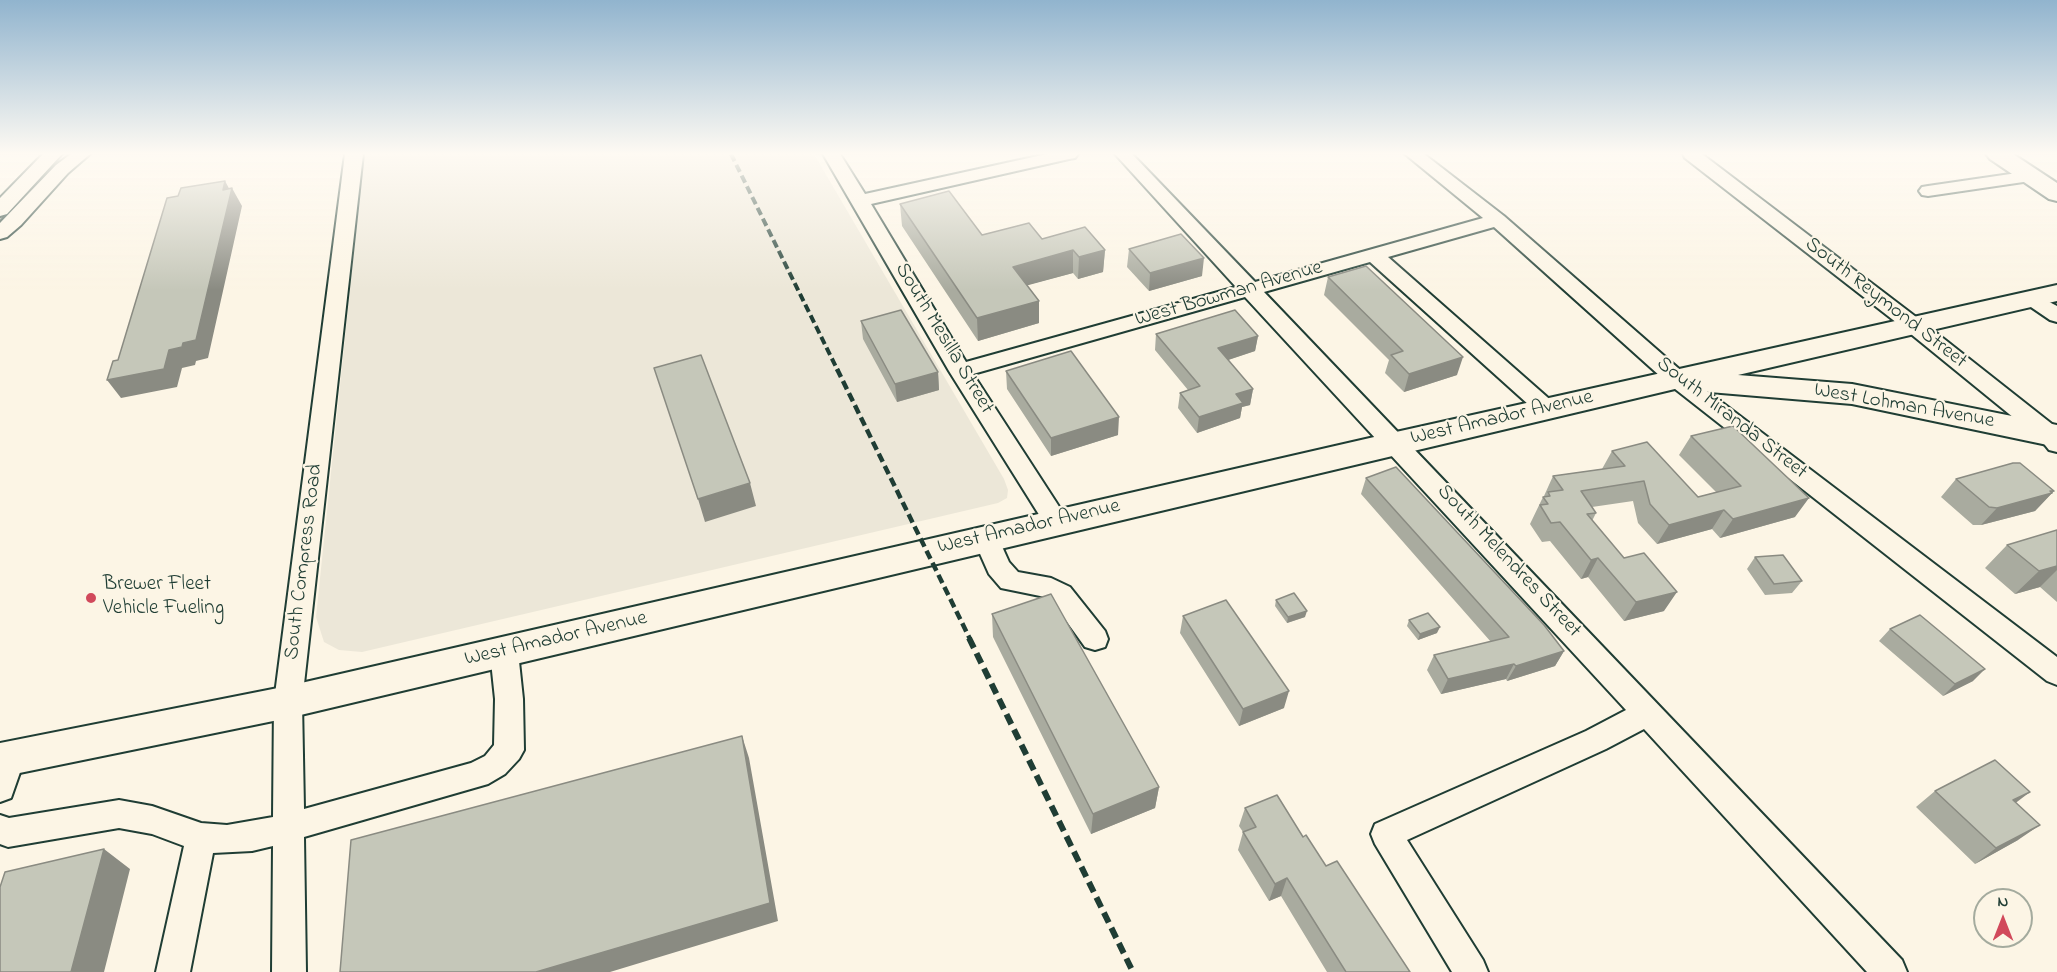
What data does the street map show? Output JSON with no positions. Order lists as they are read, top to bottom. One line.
{"streets":{"main road":["West Lohman Avenue","West Amador Avenue"],"street":["West Bowman Avenue","South Reymond Street","South Mesilla Street","South Miranda Street","South Compress Road","South Melendres Street"]},"crossings":[["West Bowman Avenue","South Mesilla Street"],["West Bowman Avenue","South Miranda Street"],["West Bowman Avenue","South Melendres Street"],["South Reymond Street","West Lohman Avenue"],["South Reymond Street","West Amador Avenue"],["South Mesilla Street","West Amador Avenue"],["West Lohman Avenue","West Amador Avenue"],["West Lohman Avenue","South Miranda Street"],["West Amador Avenue","South Miranda Street"],["West Amador Avenue","South Compress Road"],["West Amador Avenue","South Melendres Street"]],"places":["Brewer Fleet Vehicle Fueling"],"north":"top"}
